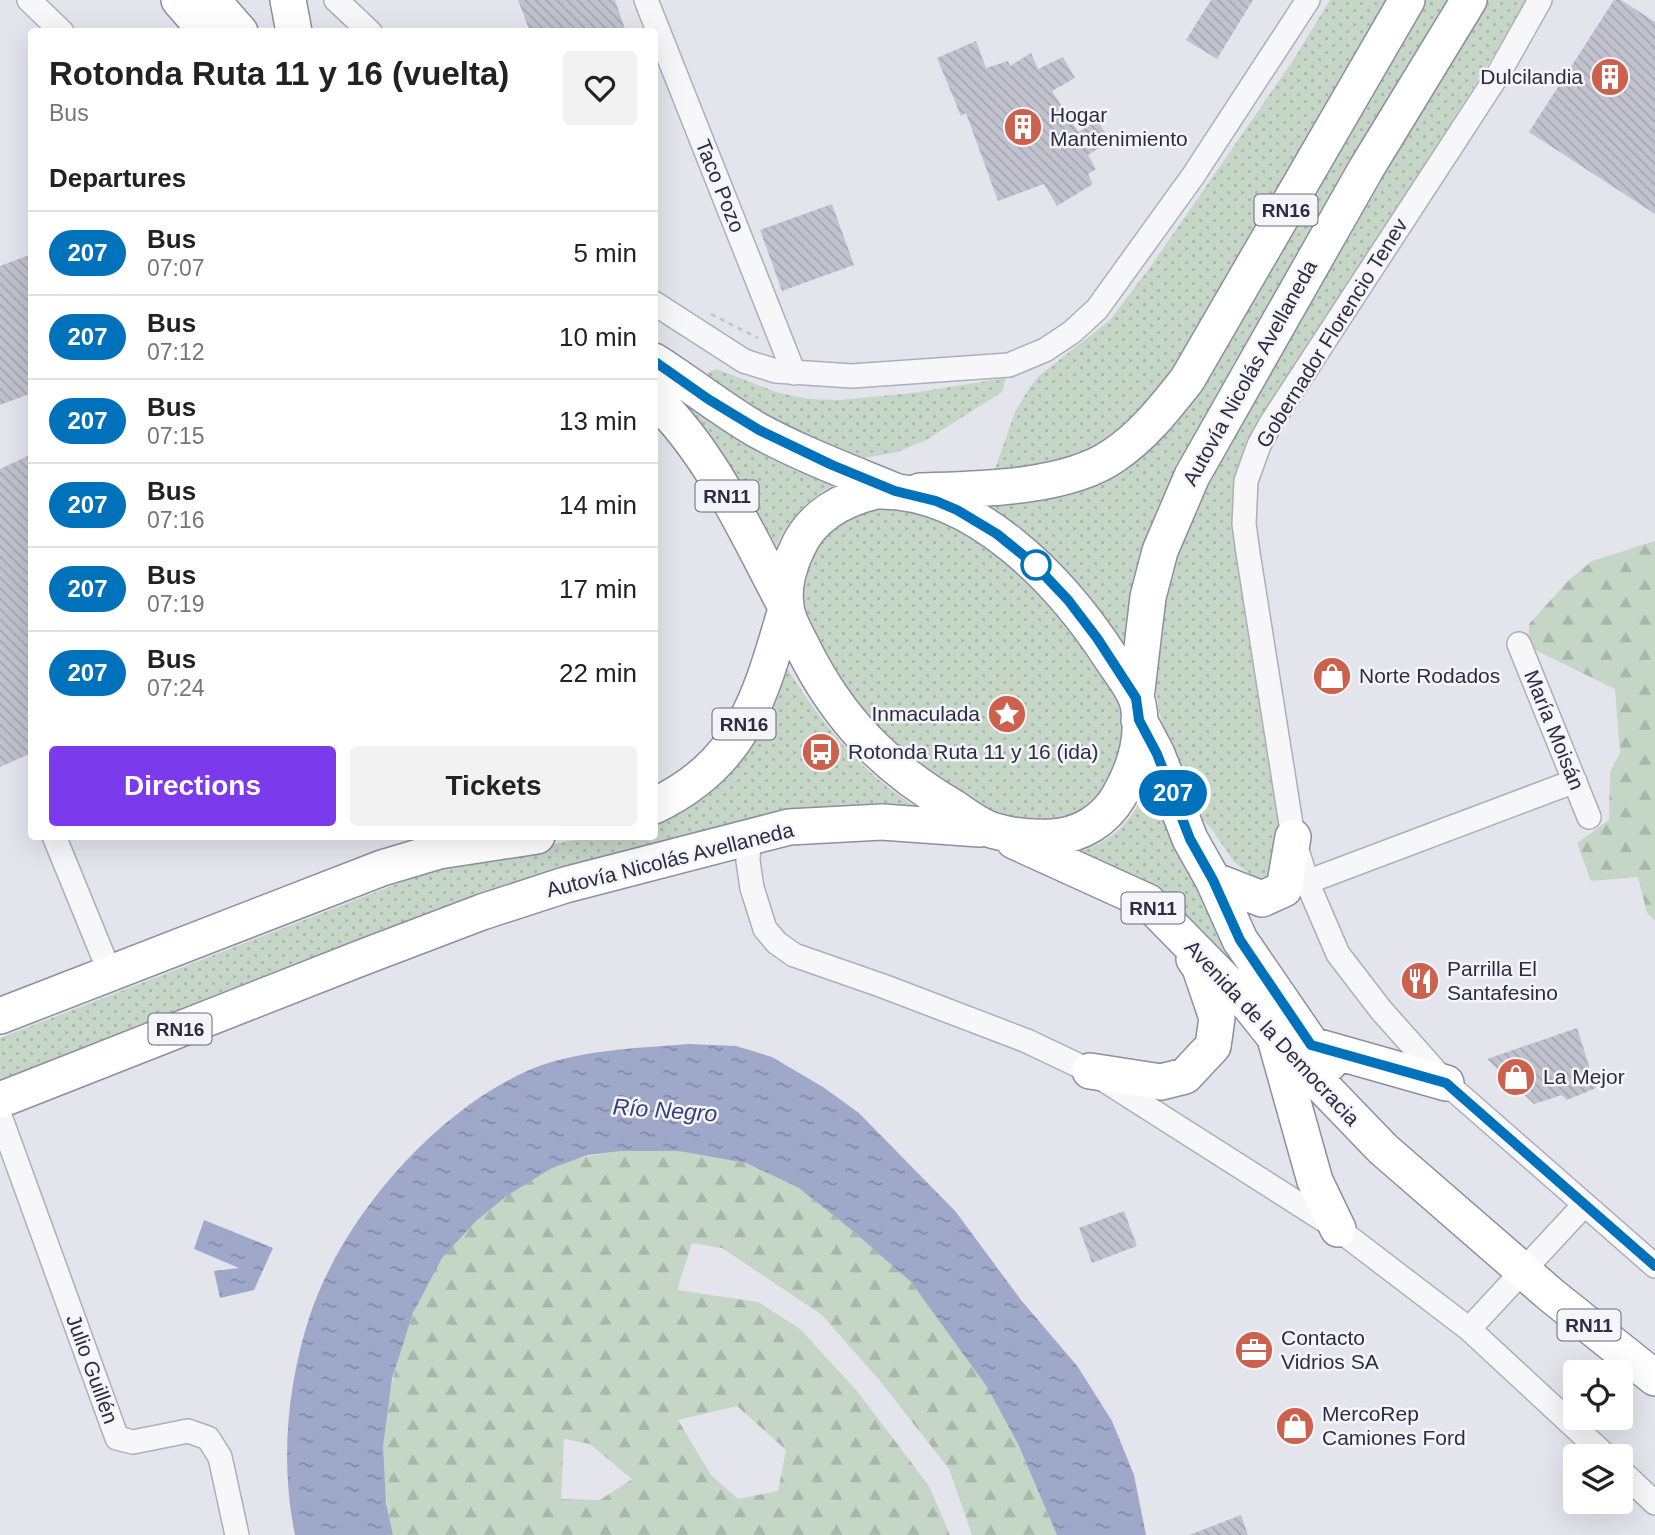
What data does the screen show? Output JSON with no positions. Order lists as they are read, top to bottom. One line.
{"streets":{"highway":["RN16","Autovía Nicolás Avellaneda","RN11","Avenida de la Democracia"],"street":["Taco Pozo","Gobernador Florencio Tenev","María Moisán","Julio Guillén"]},"crossings":[["RN16","RN11"],["Autovía Nicolás Avellaneda","RN11"],["Autovía Nicolás Avellaneda","Avenida de la Democracia"],["RN11","Avenida de la Democracia"]],"water":["Río Negro"],"places":{"building":["Dulcilandia","Hogar Mantenimiento"],"shop":["Norte Rodados","La Mejor","MercoRep Camiones Ford"],"place":["Inmaculada"],"bus stop":["Rotonda Ruta 11 y 16 (ida)"],"restaurant":["Parrilla El Santafesino"],"office":["Contacto Vidrios SA"]},"lines":["bus line 207"],"page":{"on_map":"207","heading":[["Rotonda Ruta 11 y 16 (vuelta)","Bus"],"Departures"],"list":[{"mark":"207","name":"Bus","note":"07:07","value":"5 min"},{"mark":"207","name":"Bus","note":"07:12","value":"10 min"},{"mark":"207","name":"Bus","note":"07:15","value":"13 min"},{"mark":"207","name":"Bus","note":"07:16","value":"14 min"},{"mark":"207","name":"Bus","note":"07:19","value":"17 min"},{"mark":"207","name":"Bus","note":"07:24","value":"22 min"}],"buttons":["Directions","Tickets"]}}
